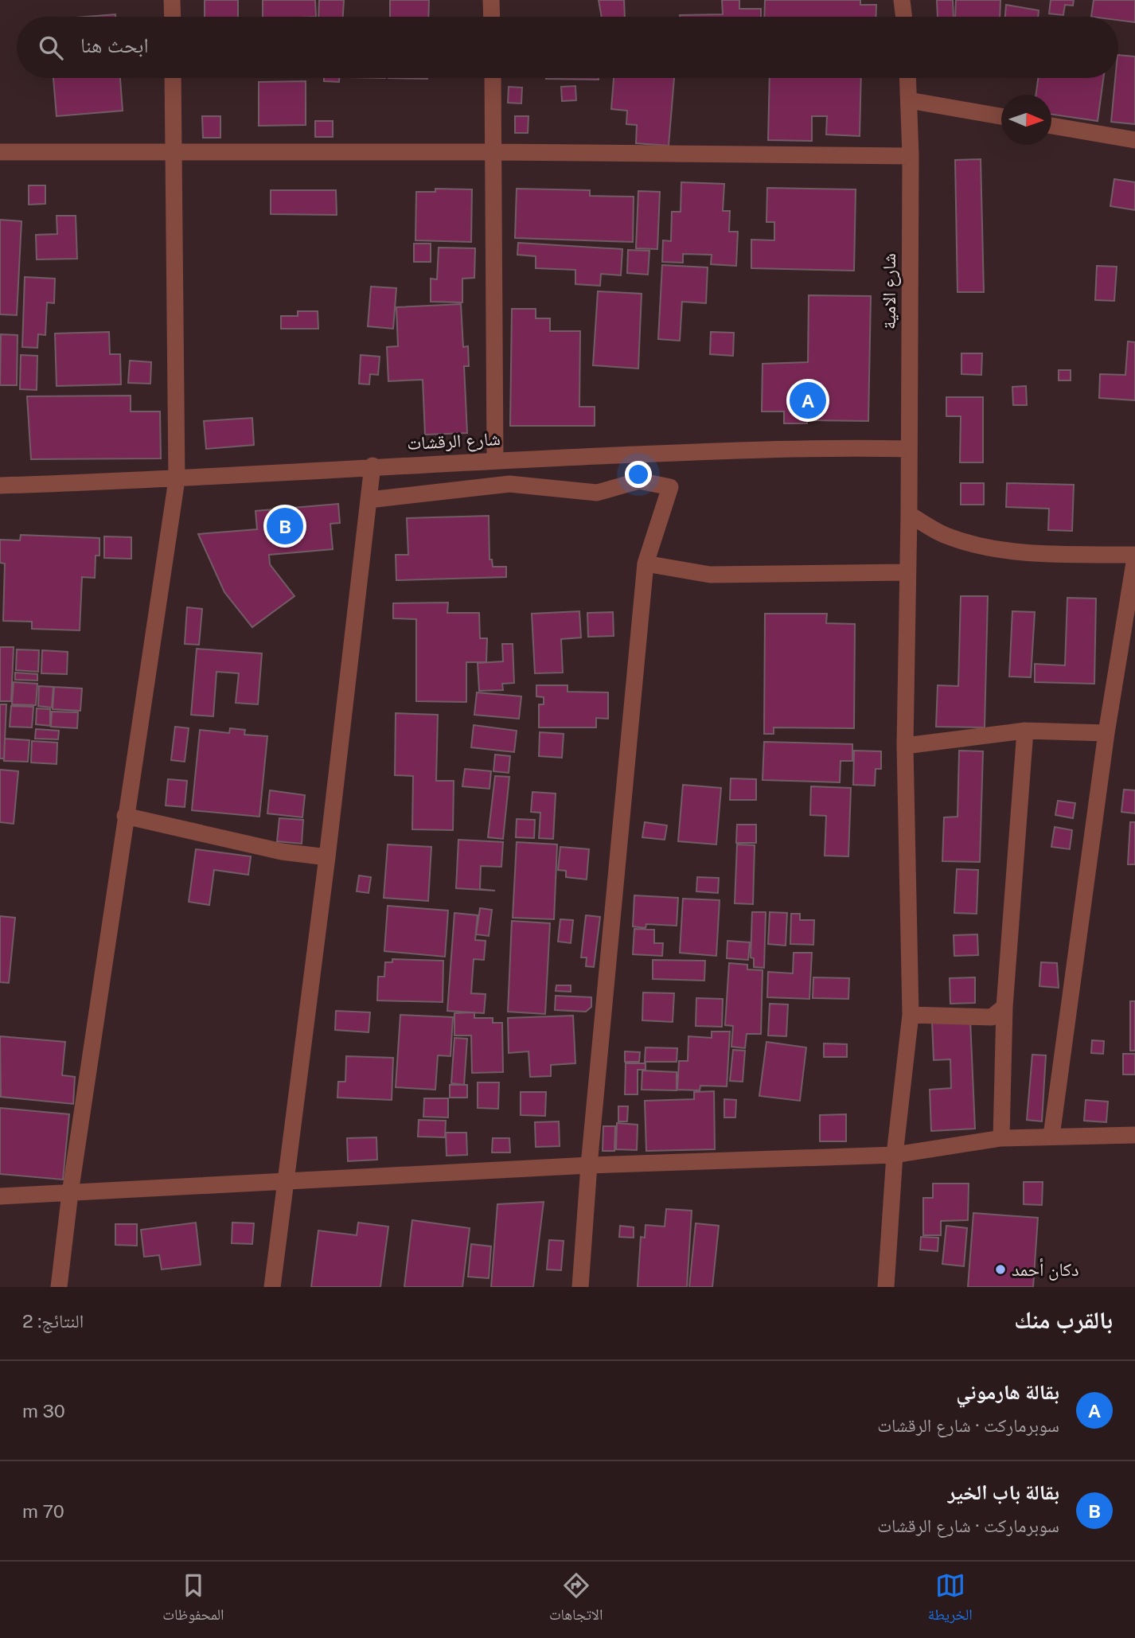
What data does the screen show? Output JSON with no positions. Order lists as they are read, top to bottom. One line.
{"streets":{"street":["شارع الامية","شارع الرقشات"]},"crossings":[["شارع الامية","شارع الرقشات"]],"places":["دكان أحمد"],"north":"right","page":{"search":"ابحث هنا","pins":["A","B"],"heading":["بالقرب منك","النتائج: 2"],"list":[{"mark":"A","name":"بقالة هارموني","note":"سوبرماركت · شارع الرقشات","value":"30 m"},{"mark":"B","name":"بقالة باب الخير","note":"سوبرماركت · شارع الرقشات","value":"70 m"}],"nav":["الخريطة","الاتجاهات","المحفوظات"]}}
